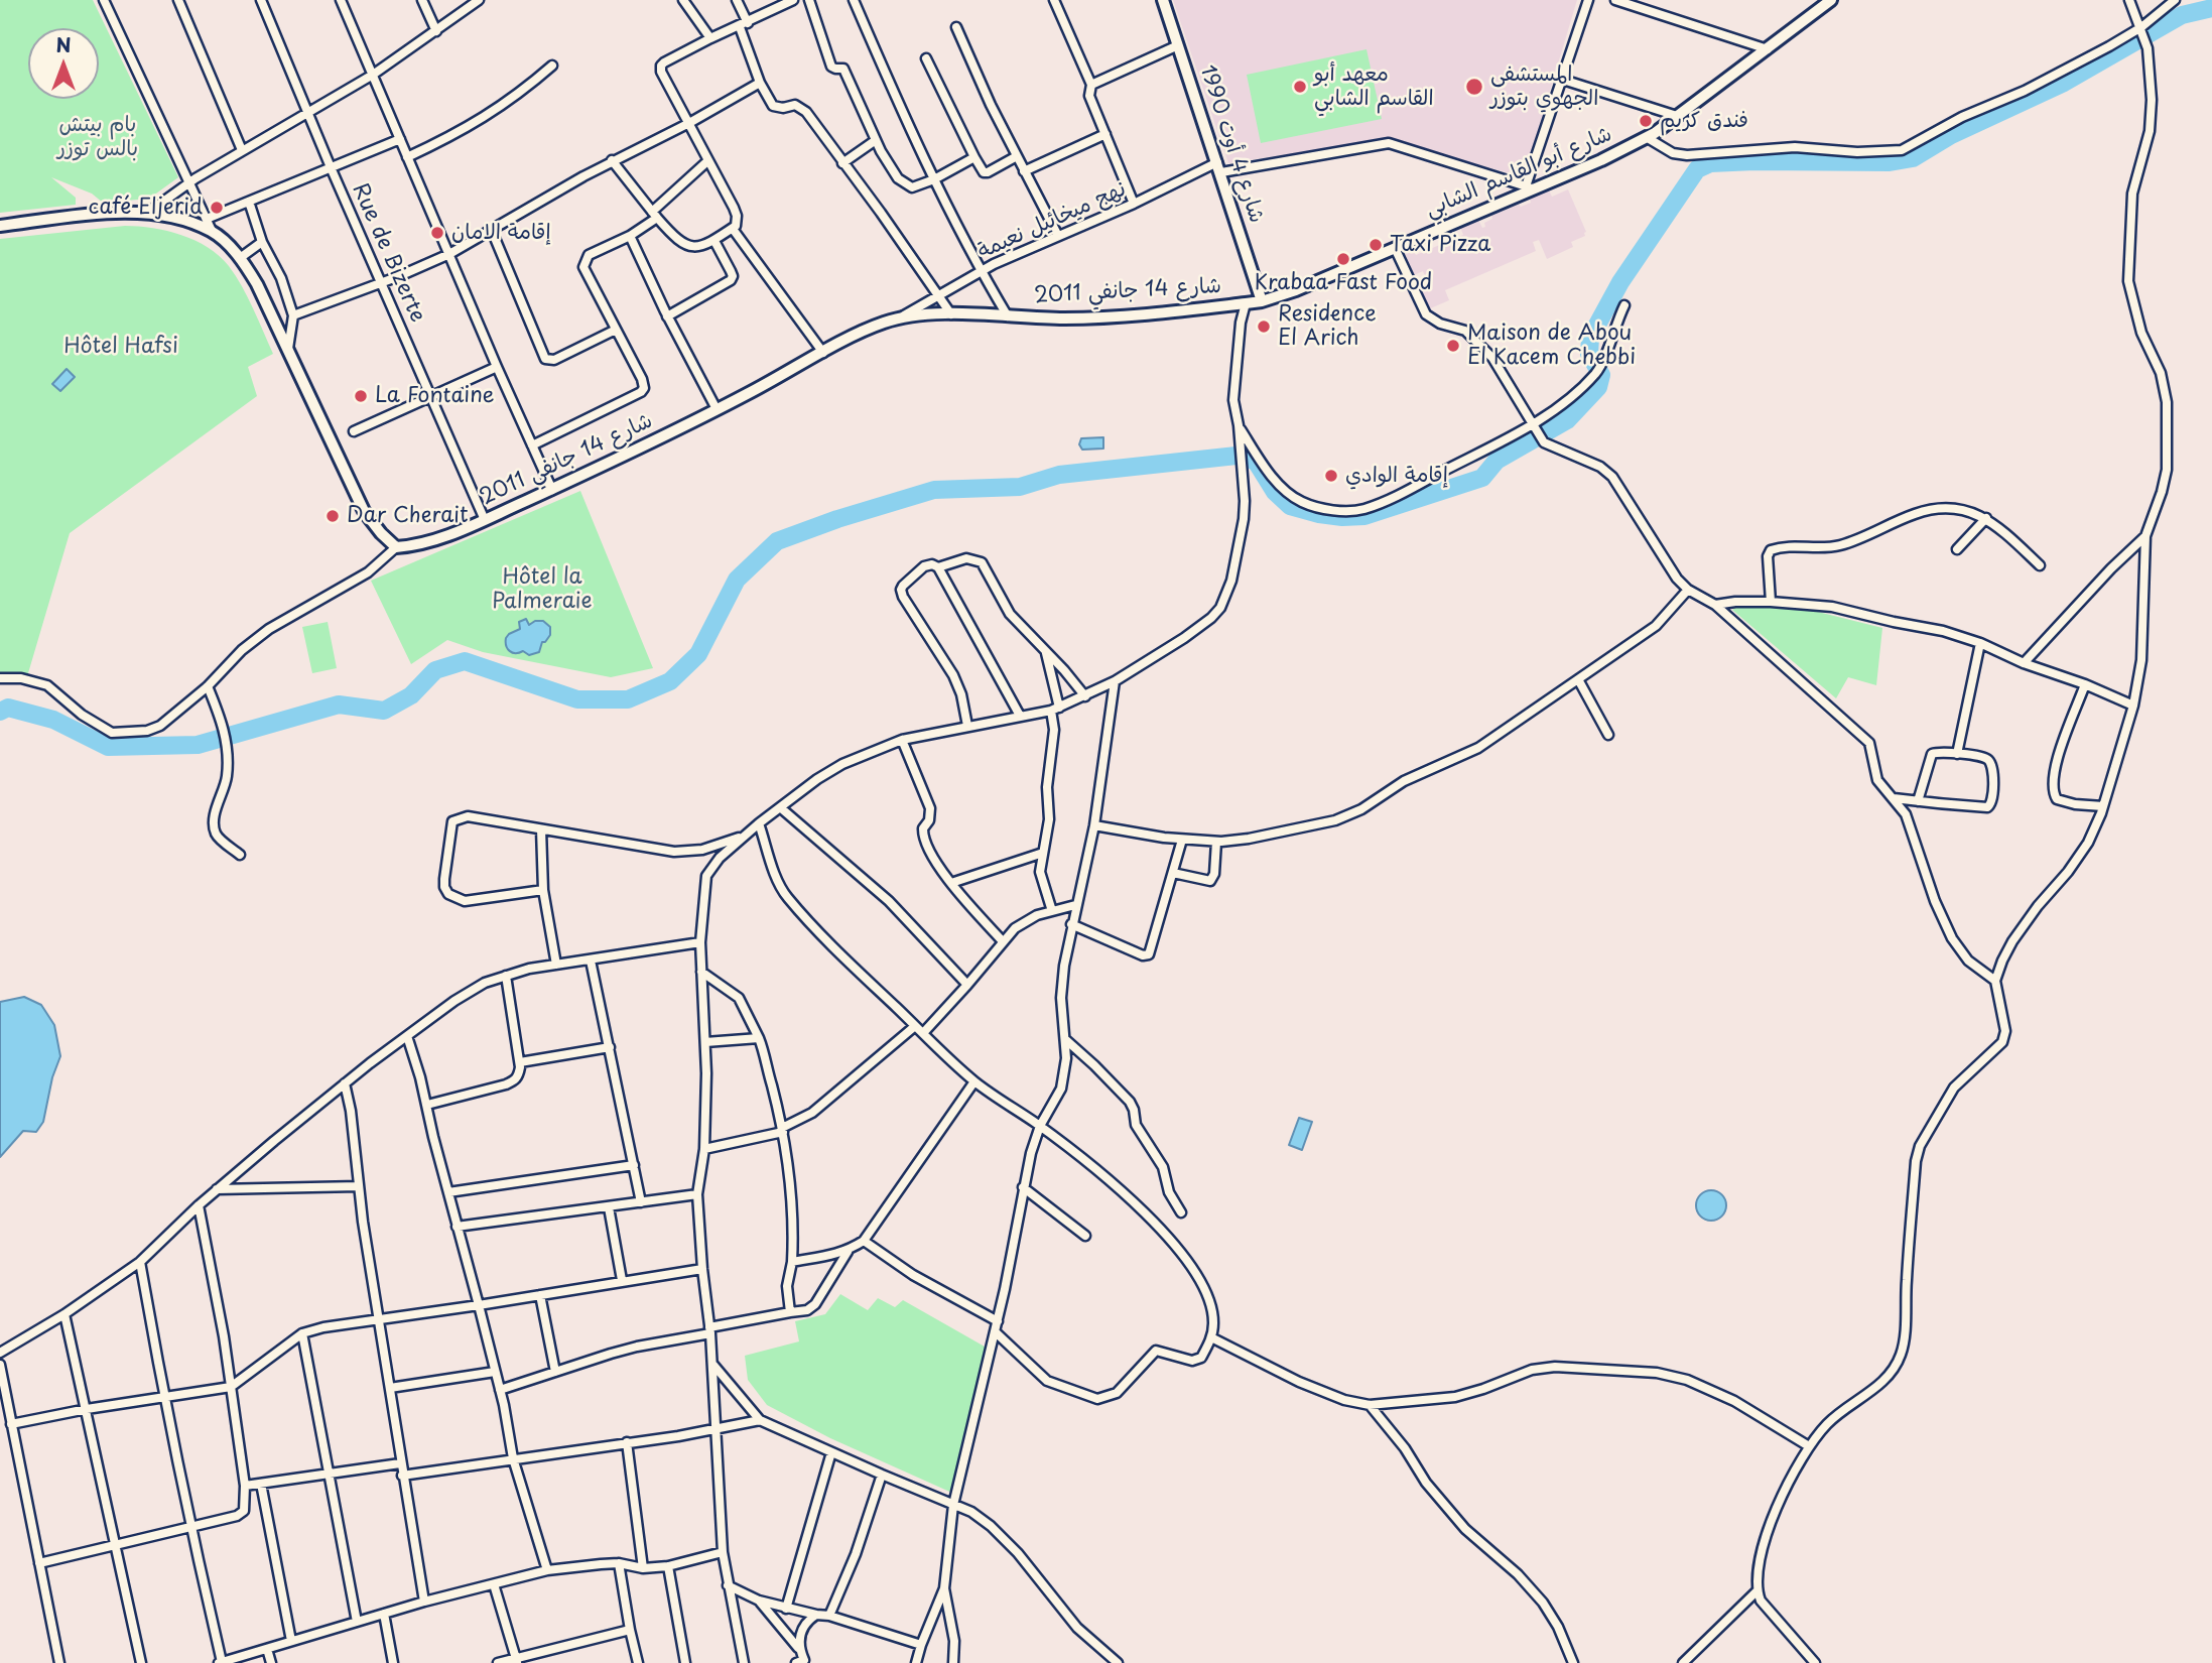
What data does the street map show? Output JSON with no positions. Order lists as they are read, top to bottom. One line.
{"streets":{"main road":["شارع 4 أوت 1990","شارع أبو القاسم الشابي","شارع 14 جانفي 2011"],"street":["نهج ميخائيل نعيمة","Rue de Bizerte"]},"crossings":[["شارع 4 أوت 1990","شارع أبو القاسم الشابي"],["شارع 4 أوت 1990","نهج ميخائيل نعيمة"],["شارع 4 أوت 1990","شارع 14 جانفي 2011"],["شارع أبو القاسم الشابي","نهج ميخائيل نعيمة"],["شارع أبو القاسم الشابي","شارع 14 جانفي 2011"],["نهج ميخائيل نعيمة","شارع 14 جانفي 2011"],["Rue de Bizerte","شارع 14 جانفي 2011"]],"parks":["بام بيتش بالس توزر","Hôtel Hafsi","Hôtel la Palmeraie"],"places":["معهد أبو القاسم الشابي","المستشفى الجهوي بتوزر","فندق كريم","café Eljerid","إقامة الامان","Taxi Pizza","Krabaa Fast Food","Residence El Arich","Maison de Abou El Kacem Chebbi","La Fontaine","إقامة الوادي","Dar Cherait"],"north":"top"}
